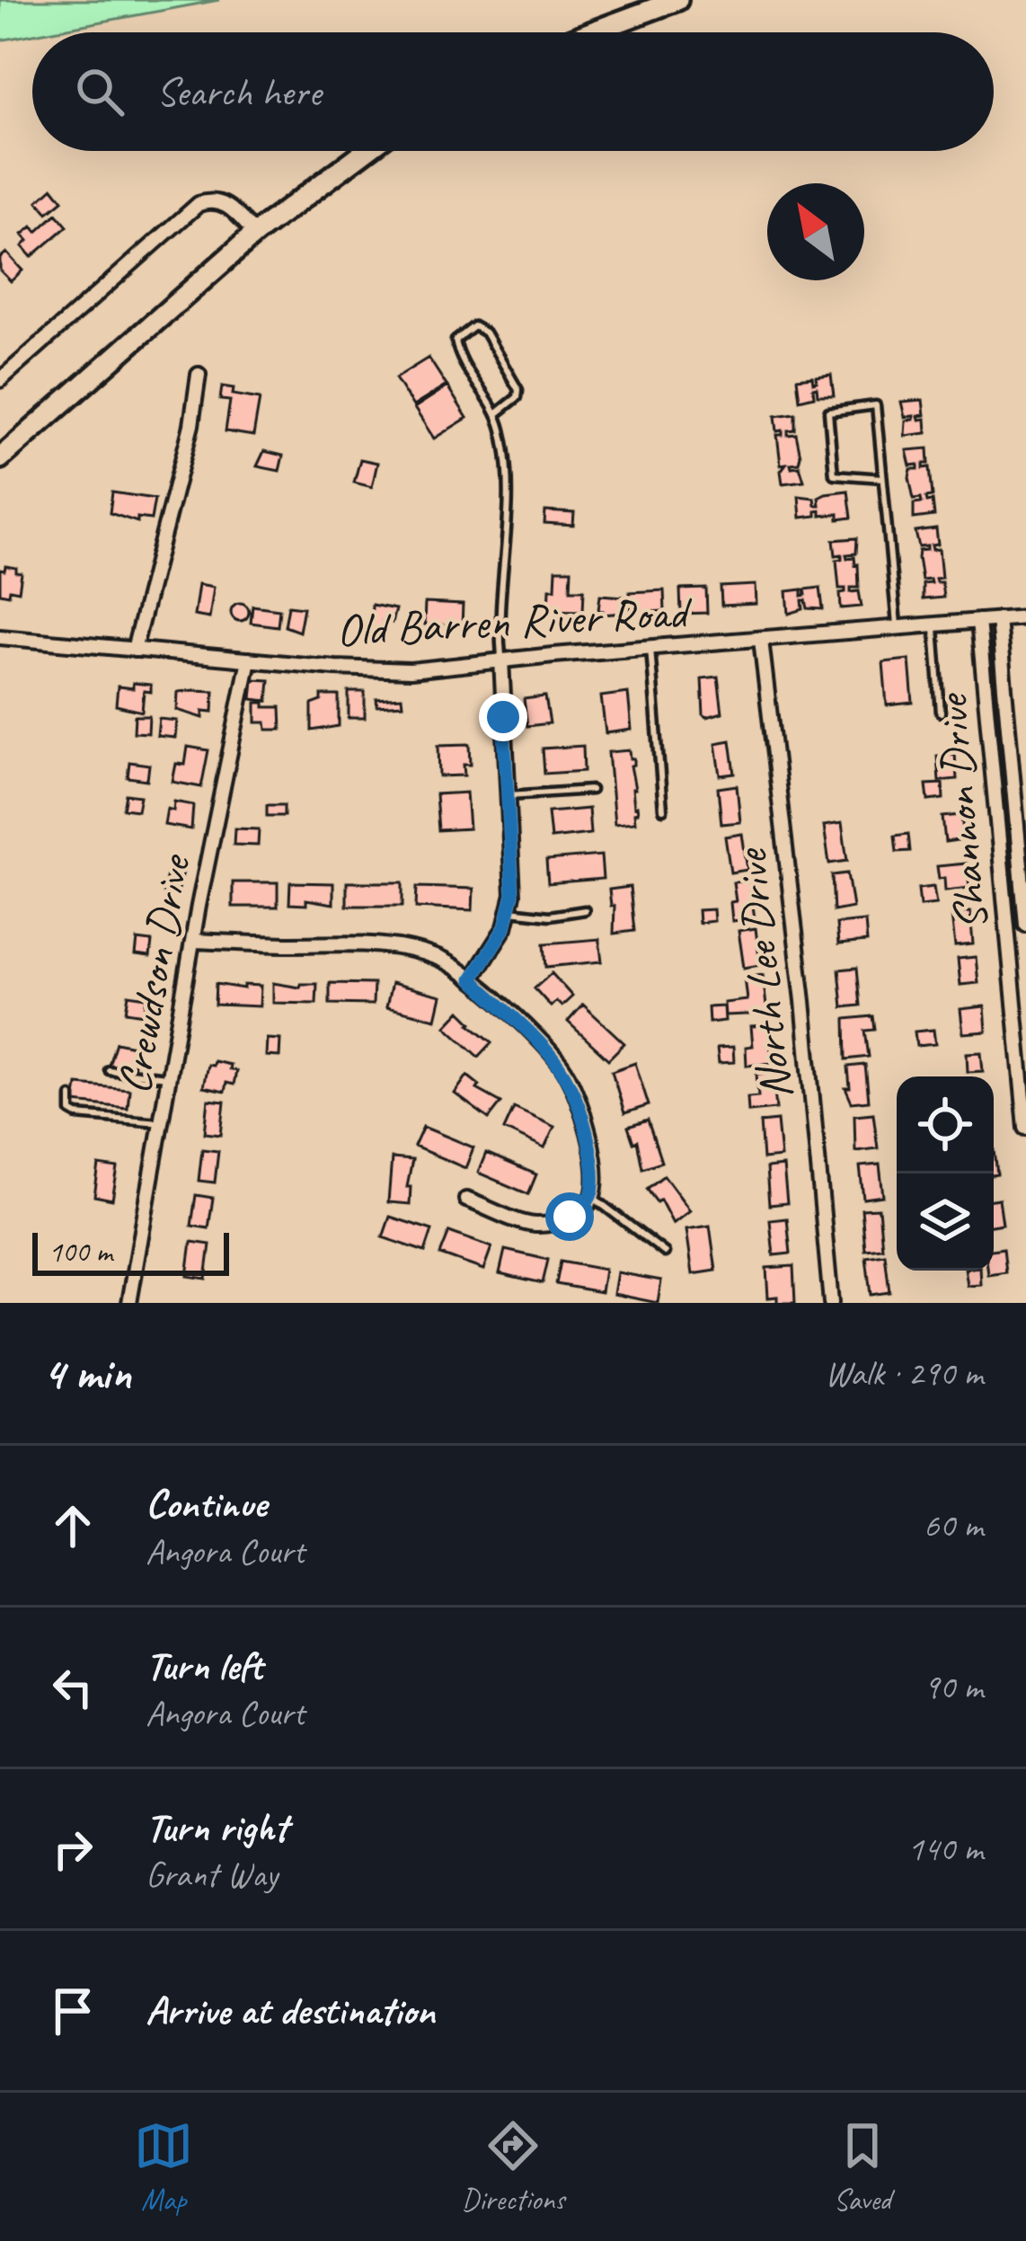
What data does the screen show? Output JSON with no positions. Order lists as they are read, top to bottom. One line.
{"streets":{"street":["Old Barren River Road","Shannon Drive","Crewdson Drive","North Lee Drive"]},"crossings":[["Old Barren River Road","Shannon Drive"],["Old Barren River Road","Crewdson Drive"],["Old Barren River Road","North Lee Drive"]],"scale_bar":"100 m","north":"top left","page":{"search":"Search here","scale":"100 m","heading":["4 min","Walk · 290 m"],"list":[["Continue","Angora Court","60 m"],["Turn left","Angora Court","90 m"],["Turn right","Grant Way","140 m"],"Arrive at destination"],"nav":["Map","Directions","Saved"]}}
